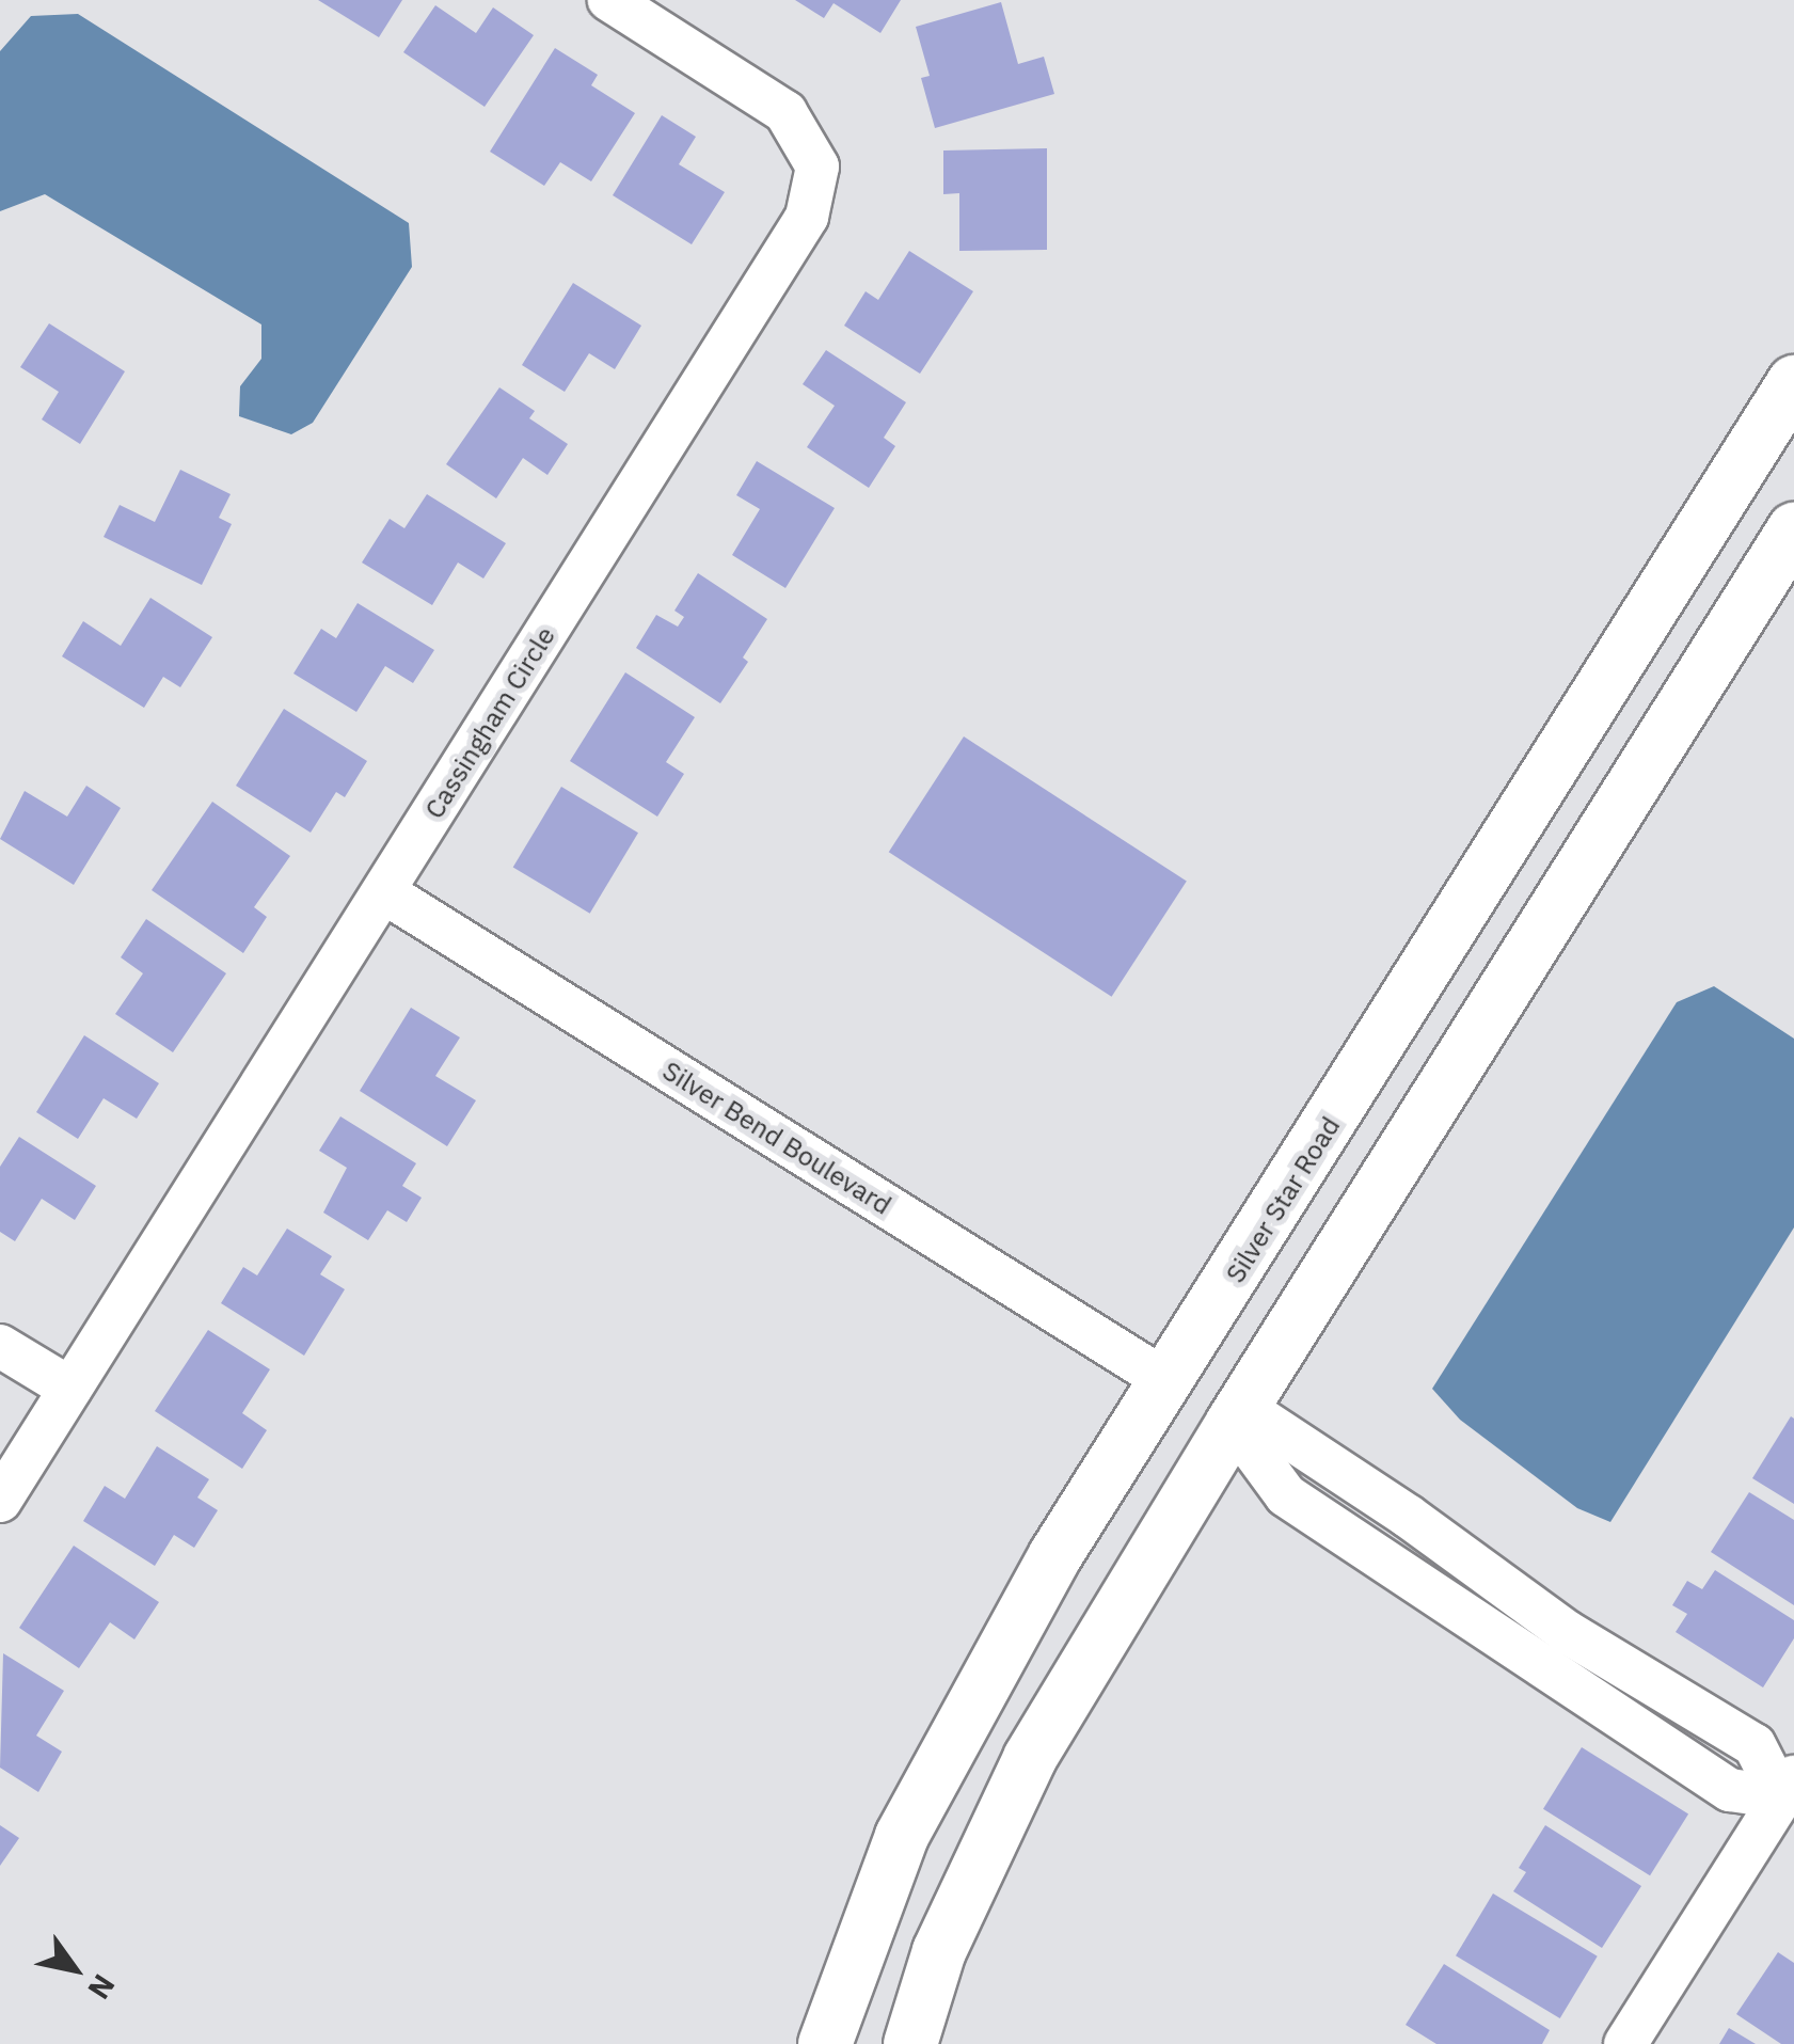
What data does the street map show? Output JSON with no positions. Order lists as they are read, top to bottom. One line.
{"streets":{"main road":["Silver Star Road"],"street":["Cassingham Circle","Silver Bend Boulevard"]},"crossings":[["Cassingham Circle","Silver Bend Boulevard"],["Silver Bend Boulevard","Silver Star Road"]],"north":"bottom right"}
